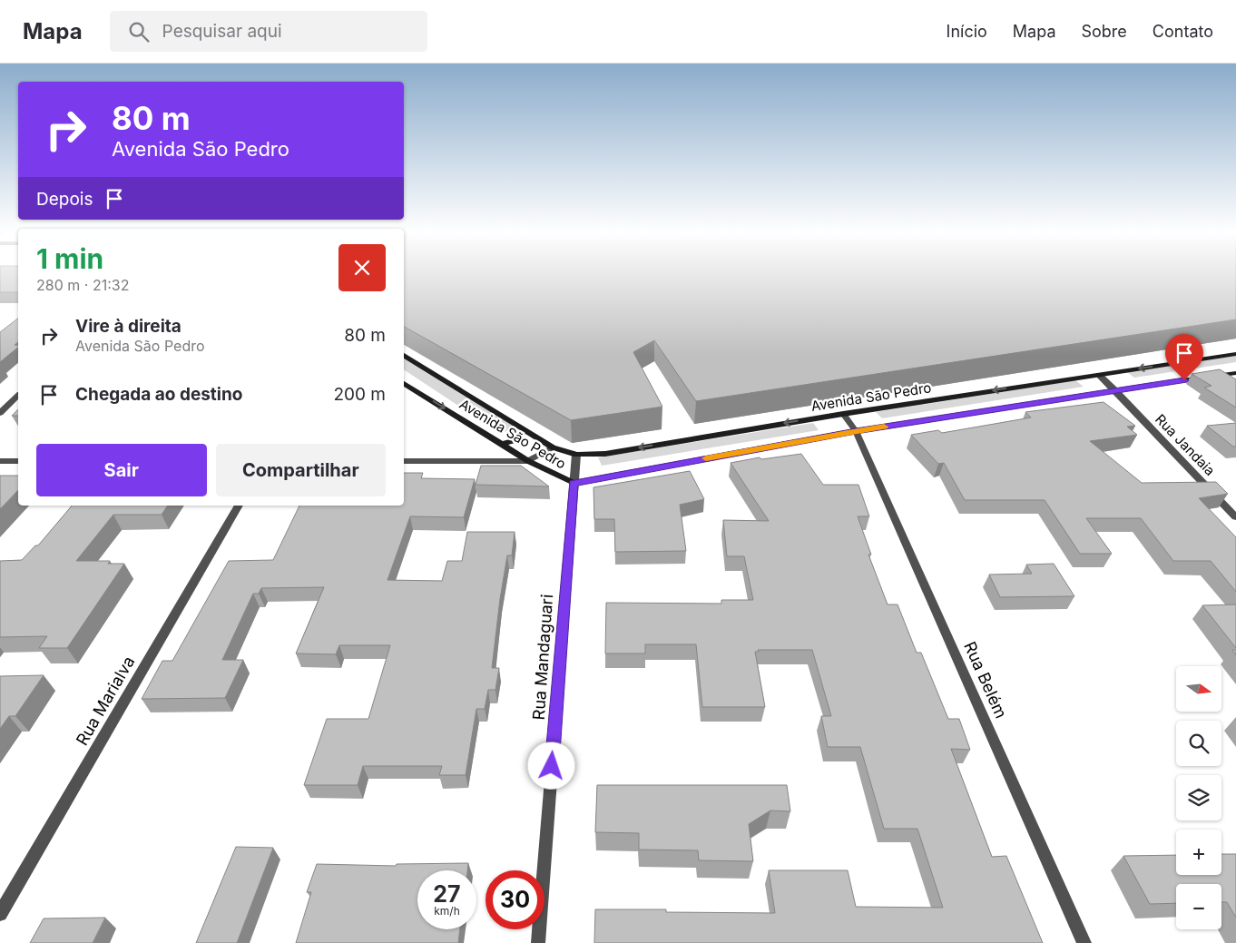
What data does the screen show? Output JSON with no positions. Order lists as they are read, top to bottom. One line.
{"streets":{"street":["Avenida São Pedro","Rua Jandaia","Rua Mandaguari","Rua Belém","Rua Marialva"]},"crossings":[["Avenida São Pedro","Rua Jandaia"],["Avenida São Pedro","Rua Mandaguari"],["Avenida São Pedro","Rua Belém"]],"north":"right","page":{"header":"Mapa","search":"Pesquisar aqui","nav":["Início","Mapa","Sobre","Contato"],"turn":["80 m","Avenida São Pedro"],"then":"Depois","heading":["1 min","280 m · 21:32"],"list":[{"name":"Vire à direita","note":"Avenida São Pedro","value":"80 m"},{"name":"Chegada ao destino","value":"200 m"}],"buttons":["Sair","Compartilhar"],"map_buttons":["+","−"],"speed":"27 km/h","limit":"30"}}
